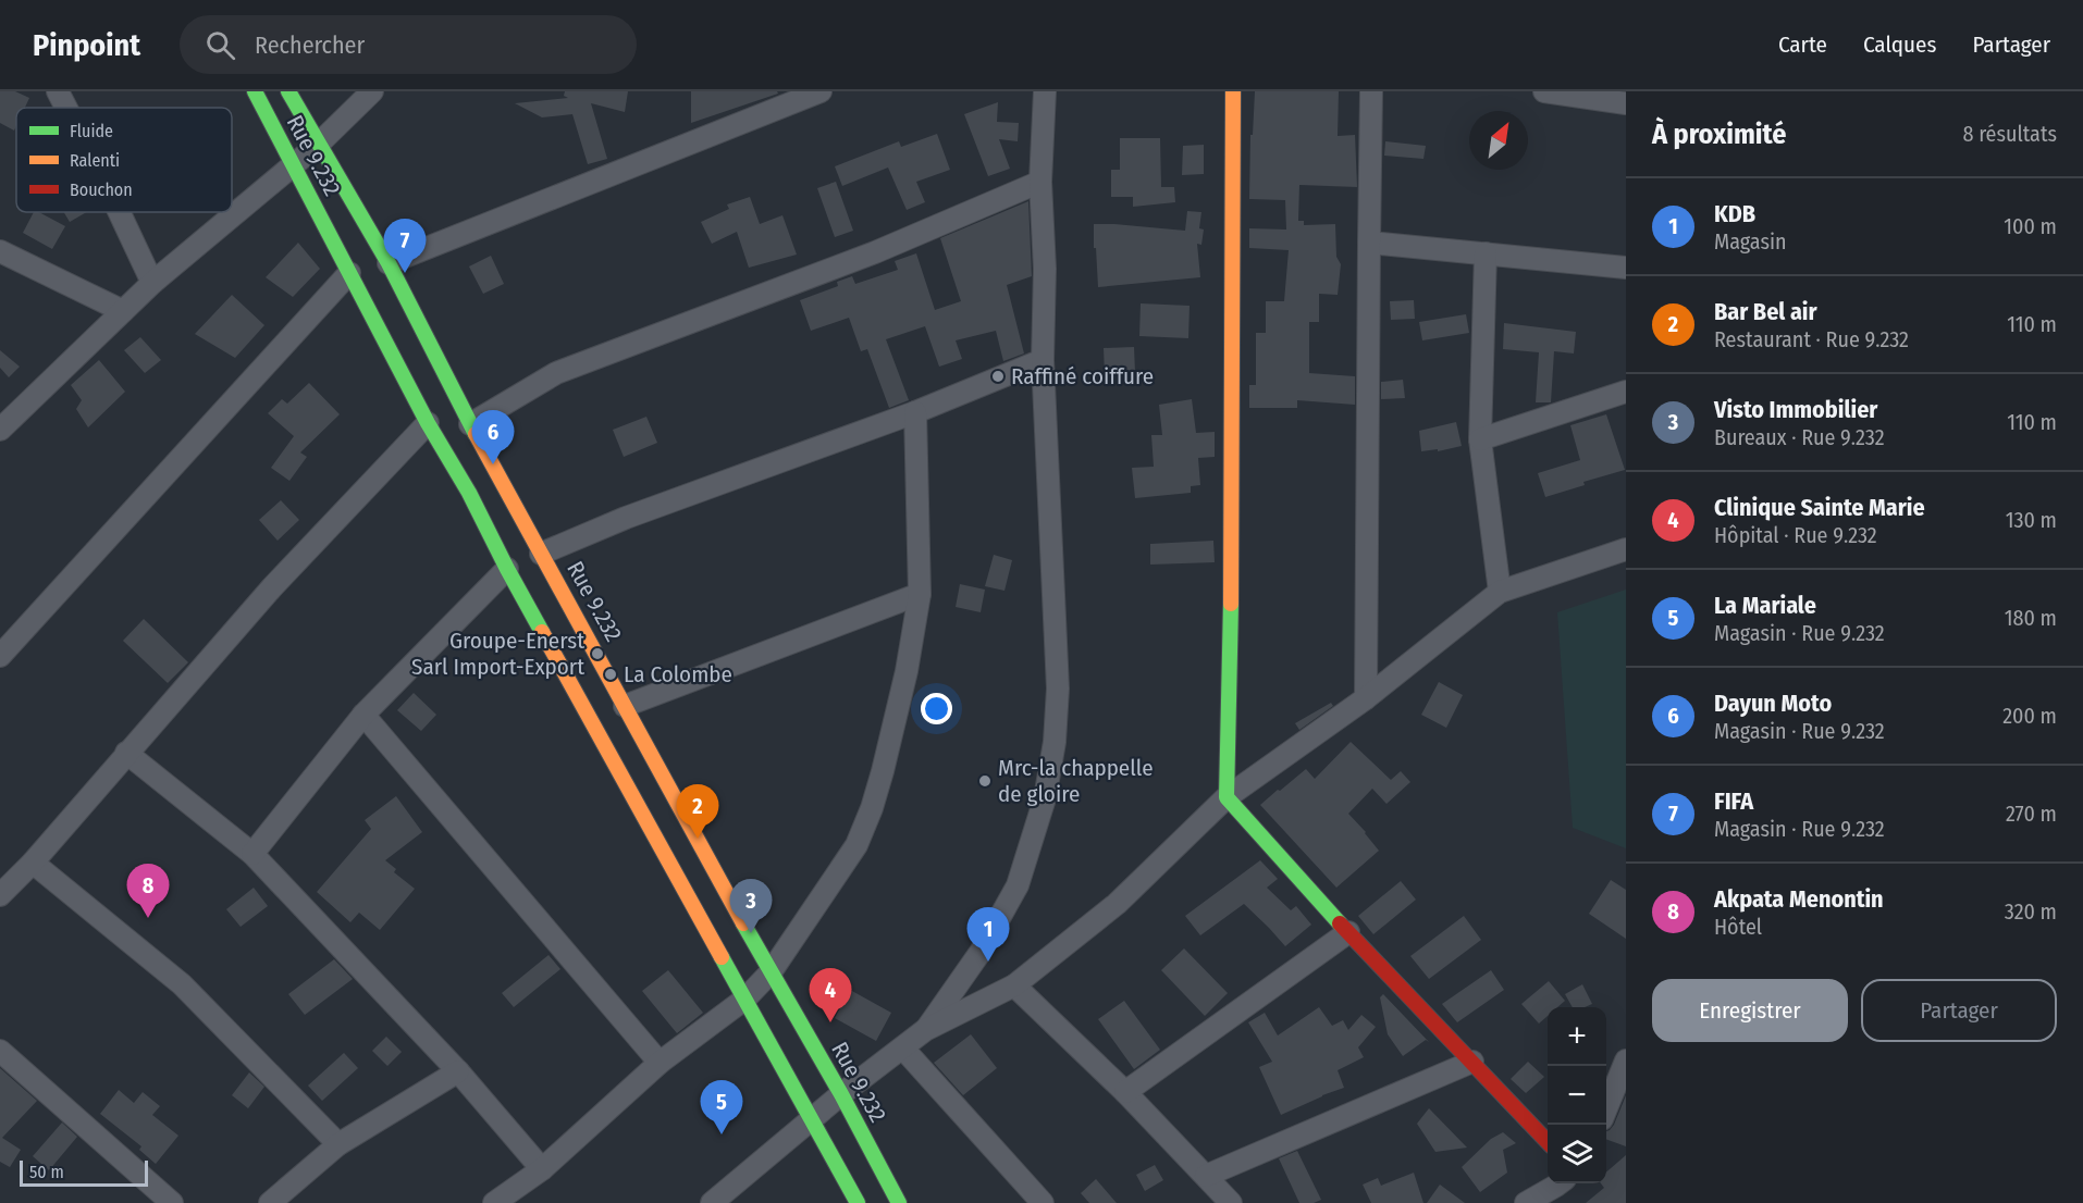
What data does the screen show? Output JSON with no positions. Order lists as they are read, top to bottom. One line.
{"streets":{"street":["Rue 9.232"]},"places":["Raffiné coiffure","Groupe-Enerst Sarl Import-Export","La Colombe","Mrc-la chappelle de gloire"],"legend":["Fluide","Ralenti","Bouchon"],"scale_bar":"50 m","north":"top right","page":{"header":"Pinpoint","search":"Rechercher","nav":["Carte","Calques","Partager"],"heading":["À proximité","8 résultats"],"list":[{"mark":"1","name":"KDB","note":"Magasin","value":"100 m"},{"mark":"2","name":"Bar Bel air","note":"Restaurant · Rue 9.232","value":"110 m"},{"mark":"3","name":"Visto Immobilier","note":"Bureaux · Rue 9.232","value":"110 m"},{"mark":"4","name":"Clinique Sainte Marie","note":"Hôpital · Rue 9.232","value":"130 m"},{"mark":"5","name":"La Mariale","note":"Magasin · Rue 9.232","value":"180 m"},{"mark":"6","name":"Dayun Moto","note":"Magasin · Rue 9.232","value":"200 m"},{"mark":"7","name":"FIFA","note":"Magasin · Rue 9.232","value":"270 m"},{"mark":"8","name":"Akpata Menontin","note":"Hôtel","value":"320 m"}],"pins":["7","6","2","8","3","1","4","5"],"buttons":["Enregistrer","Partager"],"map_buttons":["+","−"],"scale":"50 m"}}
